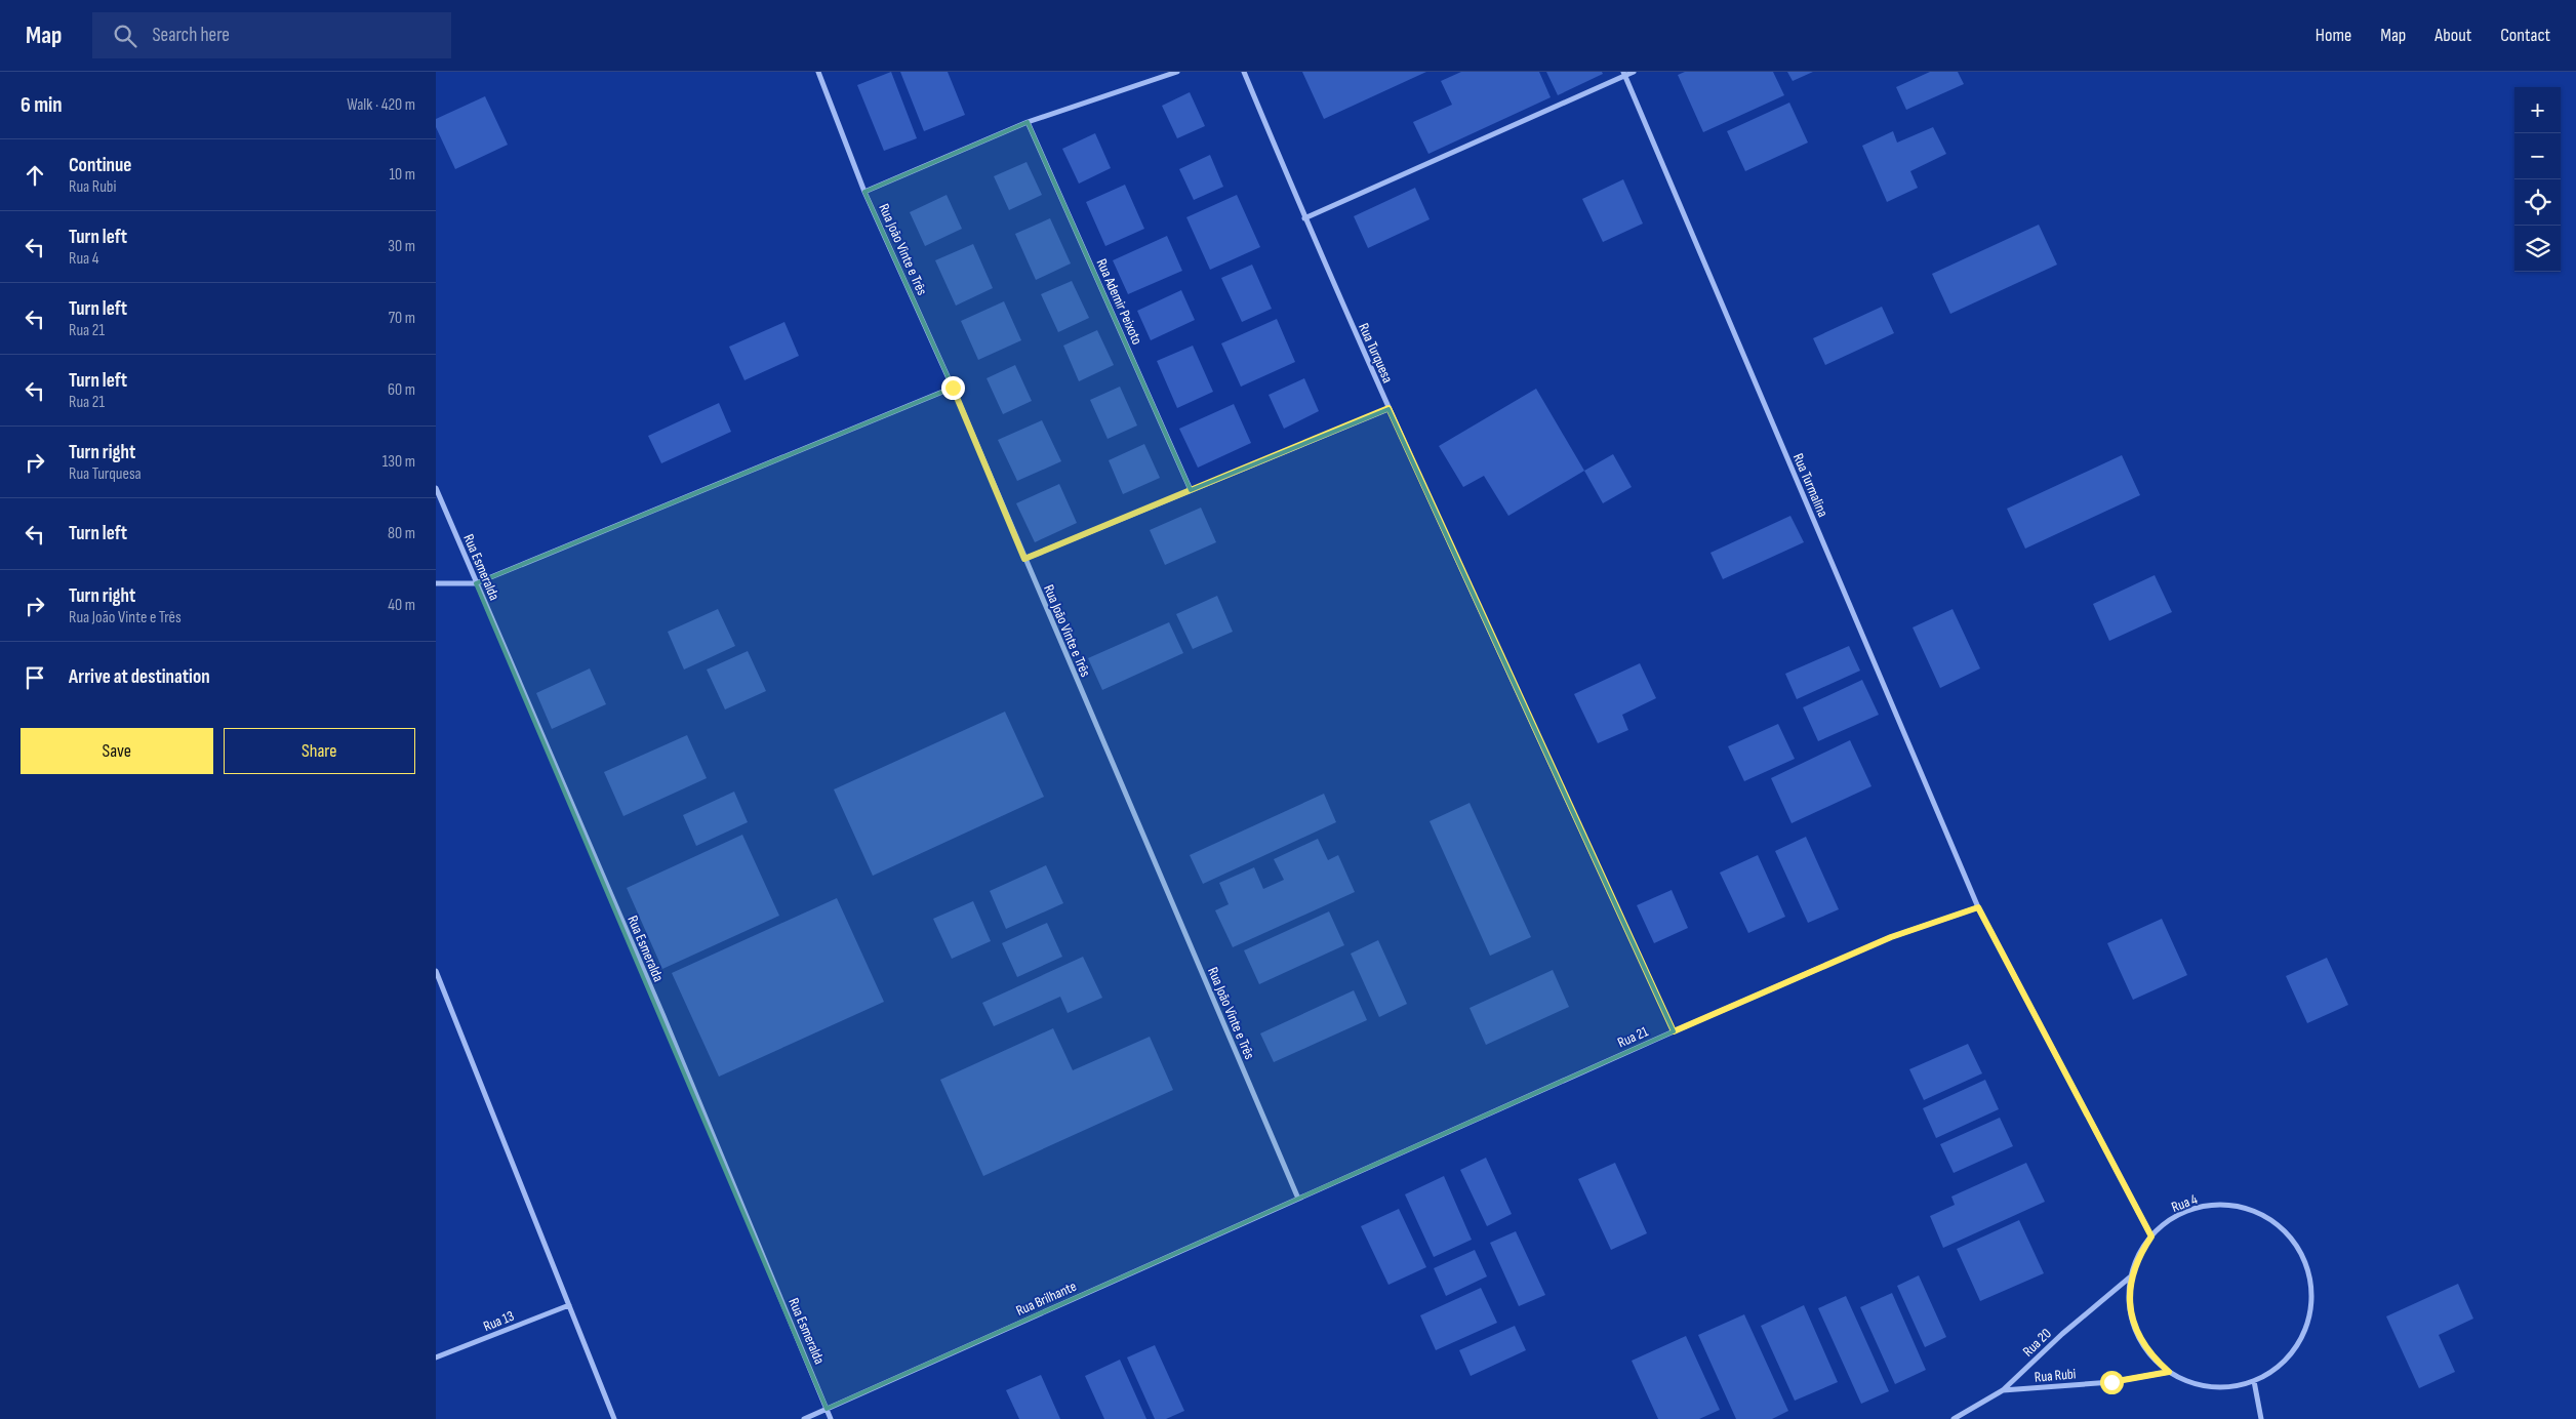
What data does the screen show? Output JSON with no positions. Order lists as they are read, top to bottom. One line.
{"streets":{"street":["Rua João Vinte e Três","Rua Ademir Peixoto","Rua Turquesa","Rua Turmalina","Rua Esmeralda","Rua 21","Rua 4","Rua Brilhante","Rua 13","Rua 20","Rua Rubi"]},"crossings":[["Rua João Vinte e Três","Rua 21"],["Rua João Vinte e Três","Rua Brilhante"],["Rua Turquesa","Rua 21"],["Rua Turmalina","Rua 21"],["Rua Esmeralda","Rua Brilhante"],["Rua 21","Rua Brilhante"],["Rua 4","Rua 20"],["Rua 4","Rua Rubi"],["Rua 20","Rua Rubi"]],"page":{"header":"Map","search":"Search here","nav":["Home","Map","About","Contact"],"heading":["6 min","Walk · 420 m"],"map_buttons":["+","−"],"list":[["Continue","Rua Rubi","10 m"],["Turn left","Rua 4","30 m"],["Turn left","Rua 21","70 m"],["Turn left","Rua 21","60 m"],["Turn right","Rua Turquesa","130 m"],["Turn left","80 m"],["Turn right","Rua João Vinte e Três","40 m"],"Arrive at destination"],"buttons":["Save","Share"]}}
